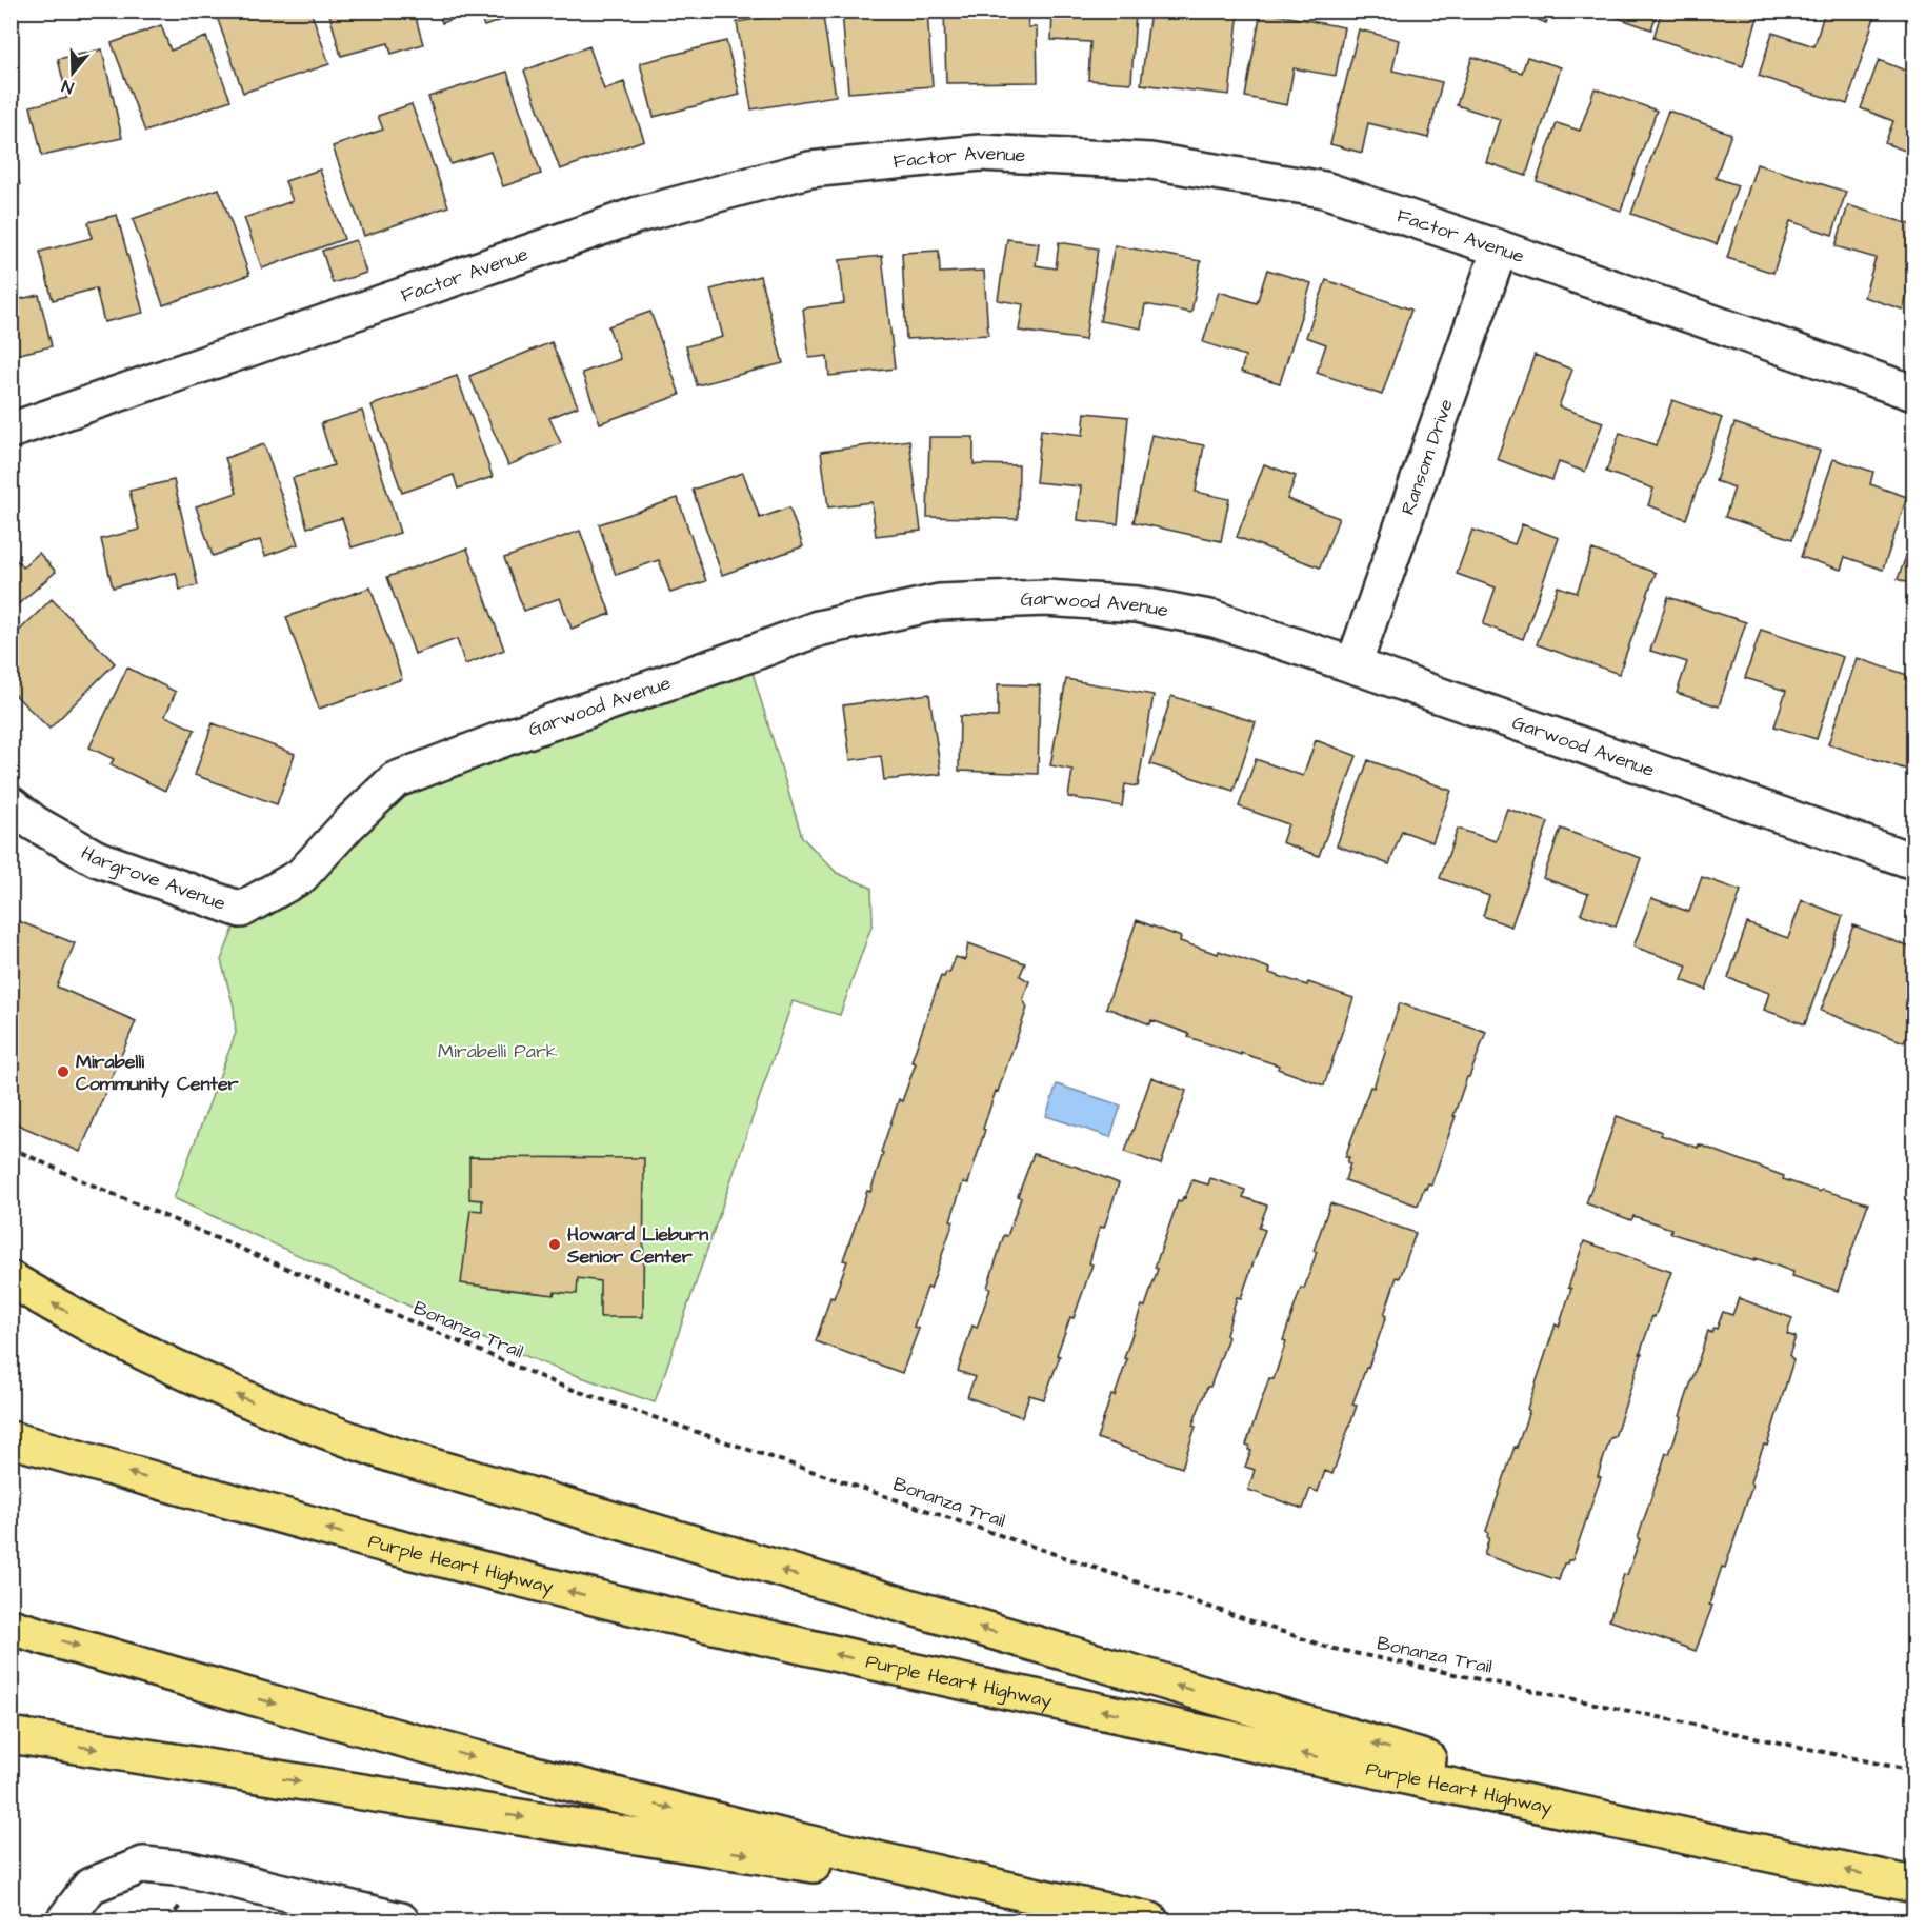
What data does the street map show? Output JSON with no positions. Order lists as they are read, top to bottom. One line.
{"streets":{"highway":["Purple Heart Highway"],"street":["Factor Avenue","Ransom Drive","Garwood Avenue","Hargrove Avenue"],"path":["Bonanza Trail"]},"crossings":[["Factor Avenue","Ransom Drive"],["Ransom Drive","Garwood Avenue"],["Garwood Avenue","Hargrove Avenue"]],"parks":["Mirabelli Park"],"places":["Mirabelli Community Center","Howard Lieburn Senior Center"],"north":"bottom"}
